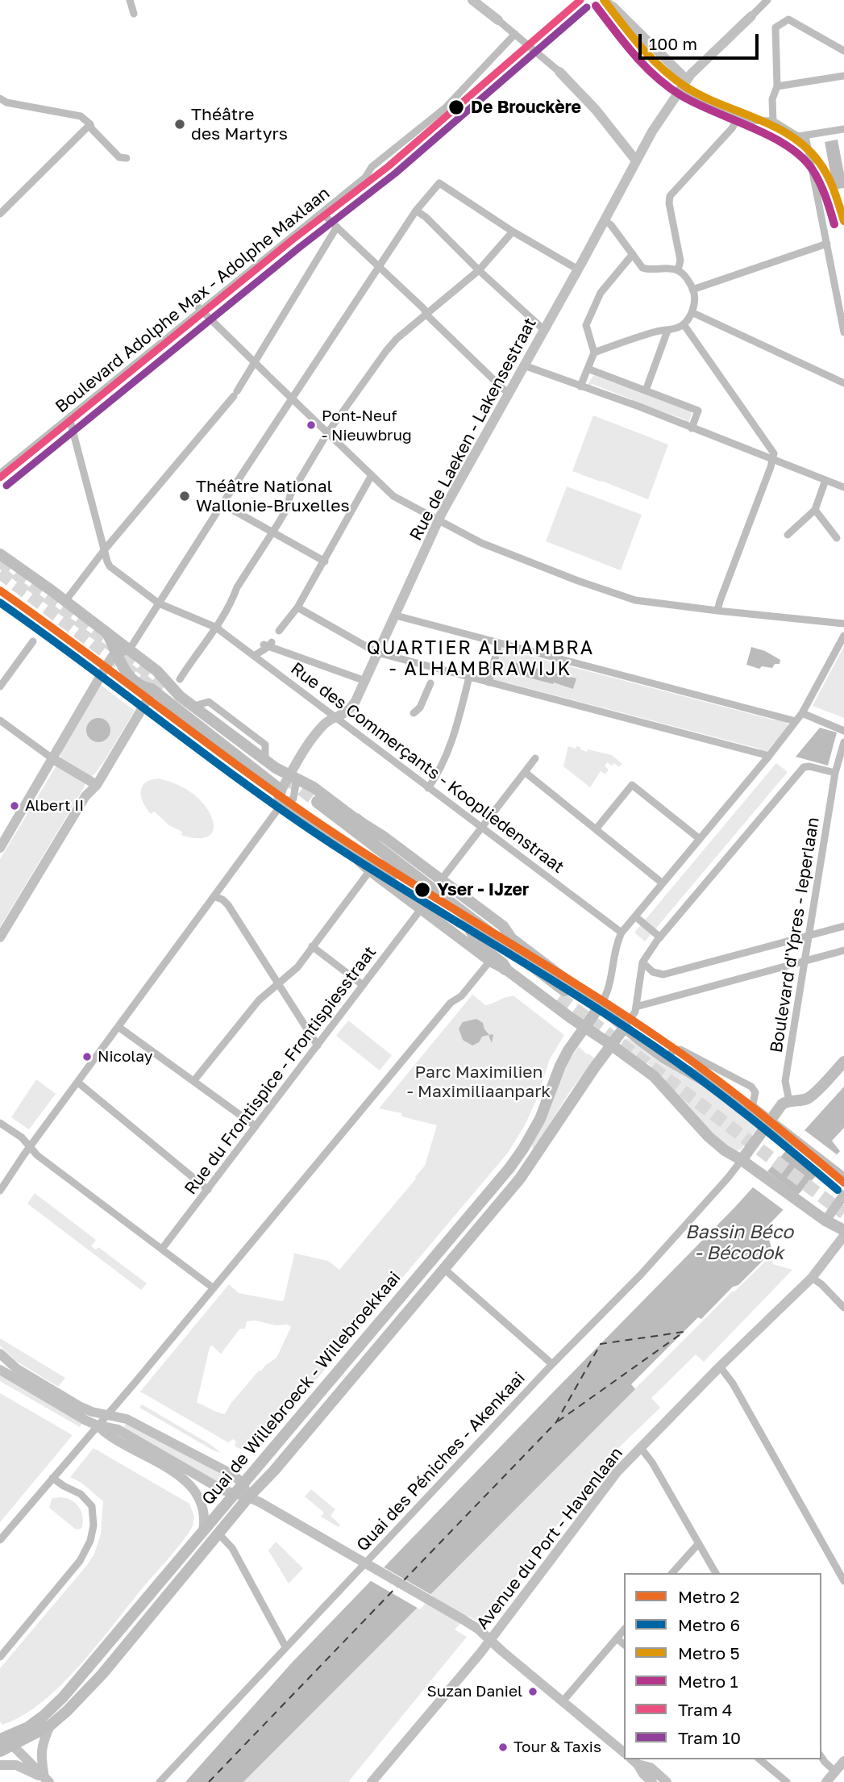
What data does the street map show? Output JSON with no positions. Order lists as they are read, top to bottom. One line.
{"streets":{"main road":["Quai de Willebroeck - Willebroekkaai"],"street":["Boulevard Adolphe Max - Adolphe Maxlaan","Rue de Laeken - Lakensestraat","Rue des Commerçants - Koopliedenstraat","Boulevard d'Ypres - Ieperlaan","Rue du Frontispice - Frontispiesstraat","Quai des Péniches - Akenkaai","Avenue du Port - Havenlaan"]},"crossings":[["Boulevard Adolphe Max - Adolphe Maxlaan","Rue des Commerçants - Koopliedenstraat"],["Rue de Laeken - Lakensestraat","Rue des Commerçants - Koopliedenstraat"]],"districts":["QUARTIER ALHAMBRA - ALHAMBRAWIJK"],"water":["Bassin Béco - Bécodok"],"parks":["Parc Maximilien - Maximiliaanpark"],"places":["De Brouckère","Théâtre des Martyrs","Pont-Neuf - Nieuwbrug","Théâtre National Wallonie-Bruxelles","Albert II","Yser - IJzer","Nicolay","Suzan Daniel","Tour & Taxis"],"lines":["metro line 5","tram line 4","metro line 1","tram line 10","metro line 2","metro line 6"],"legend":["Metro 2","Metro 6","Metro 5","Metro 1","Tram 4","Tram 10"],"scale_bar":"100 m"}
